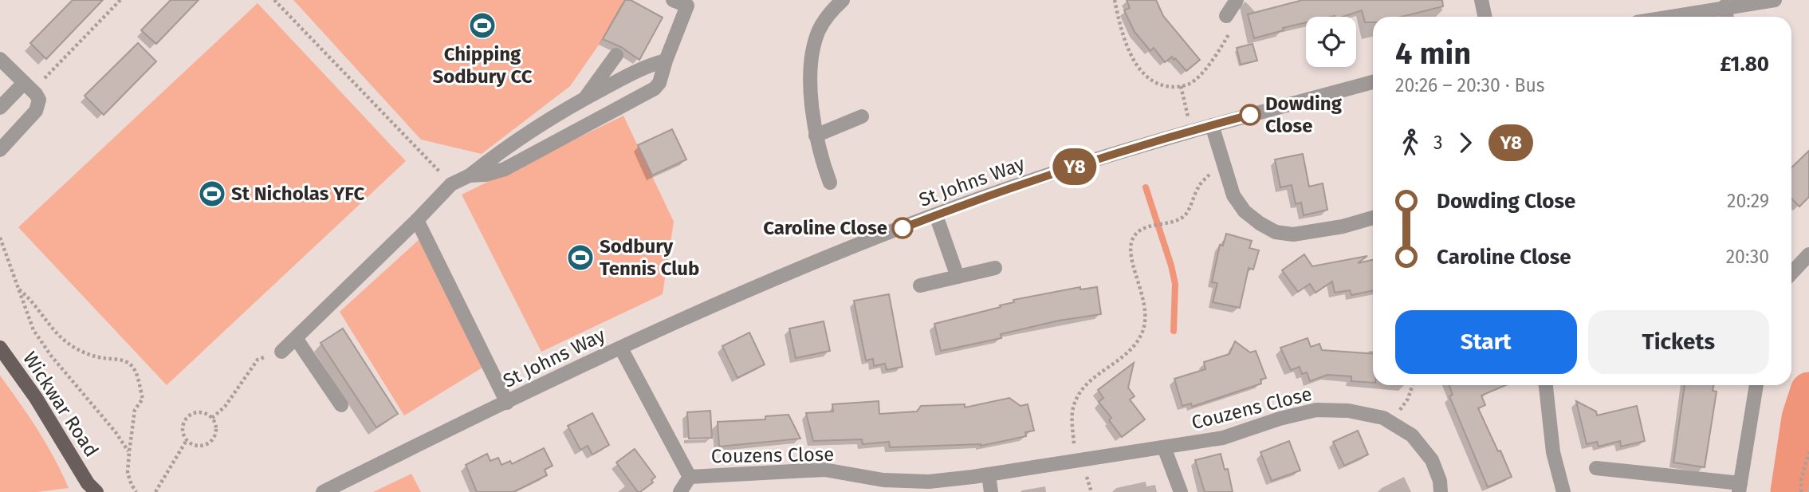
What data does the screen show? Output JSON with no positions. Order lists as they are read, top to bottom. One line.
{"streets":{"main road":["Wickwar Road"],"street":["St Johns Way","Couzens Close"]},"crossings":[["St Johns Way","Couzens Close"]],"places":{"sports":["Chipping Sodbury CC","St Nicholas YFC","Sodbury Tennis Club"],"other":["Dowding Close","Caroline Close"]},"lines":["bus line Y8"],"page":{"on_map":"Y8","heading":["4 min","20:26 – 20:30 · Bus","£1.80"],"legs":["3","Y8"],"list":[{"name":"Dowding Close","value":"20:29"},{"name":"Caroline Close","value":"20:30"}],"buttons":["Start","Tickets"]}}
